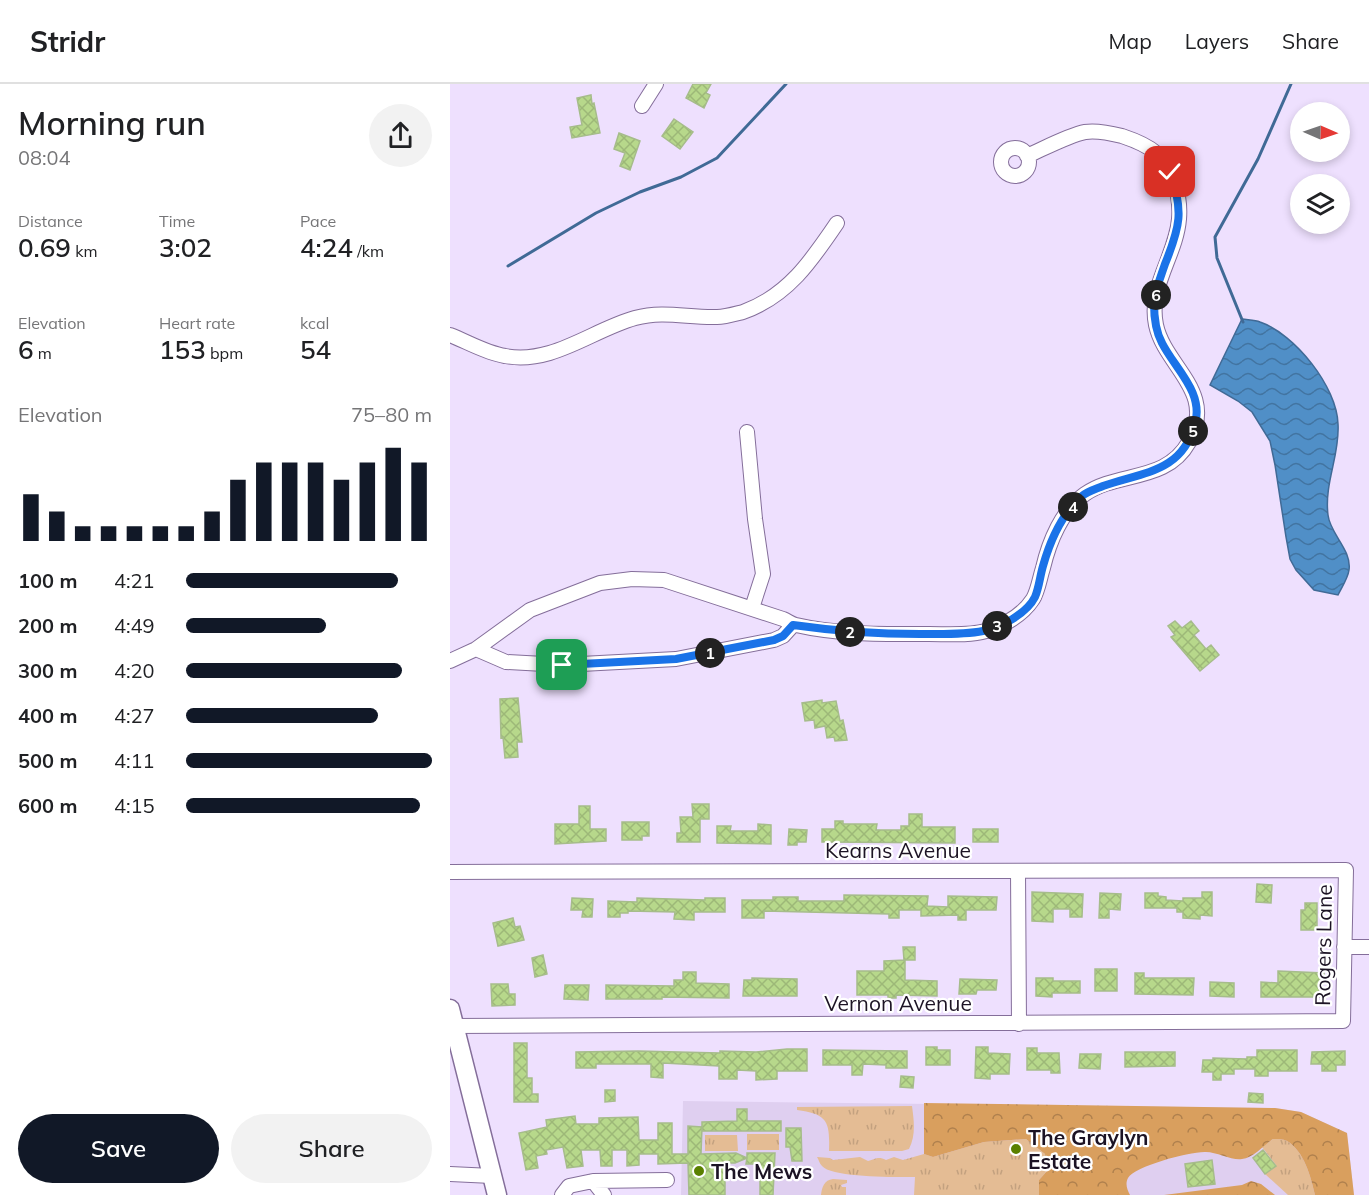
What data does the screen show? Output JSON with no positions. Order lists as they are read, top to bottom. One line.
{"streets":{"street":["Kearns Avenue","Rogers Lane","Vernon Avenue"]},"crossings":[["Kearns Avenue","Rogers Lane"],["Rogers Lane","Vernon Avenue"]],"places":["The Graylyn Estate","The Mews"],"north":"right","page":{"header":"Stridr","nav":["Map","Layers","Share"],"heading":["Morning run","08:04"],"stats":[["Distance","0.69 km"],["Time","3:02"],["Pace","4:24 /km"],["Elevation","6 m"],["Heart rate","153 bpm"],["kcal","54"]],"pins":["6","5","4","3","2","1"],"chart":["Elevation","75–80 m"],"list":[{"name":"100 m","note":"4:21"},{"name":"200 m","note":"4:49"},{"name":"300 m","note":"4:20"},{"name":"400 m","note":"4:27"},{"name":"500 m","note":"4:11"},{"name":"600 m","note":"4:15"}],"buttons":["Save","Share"]}}
